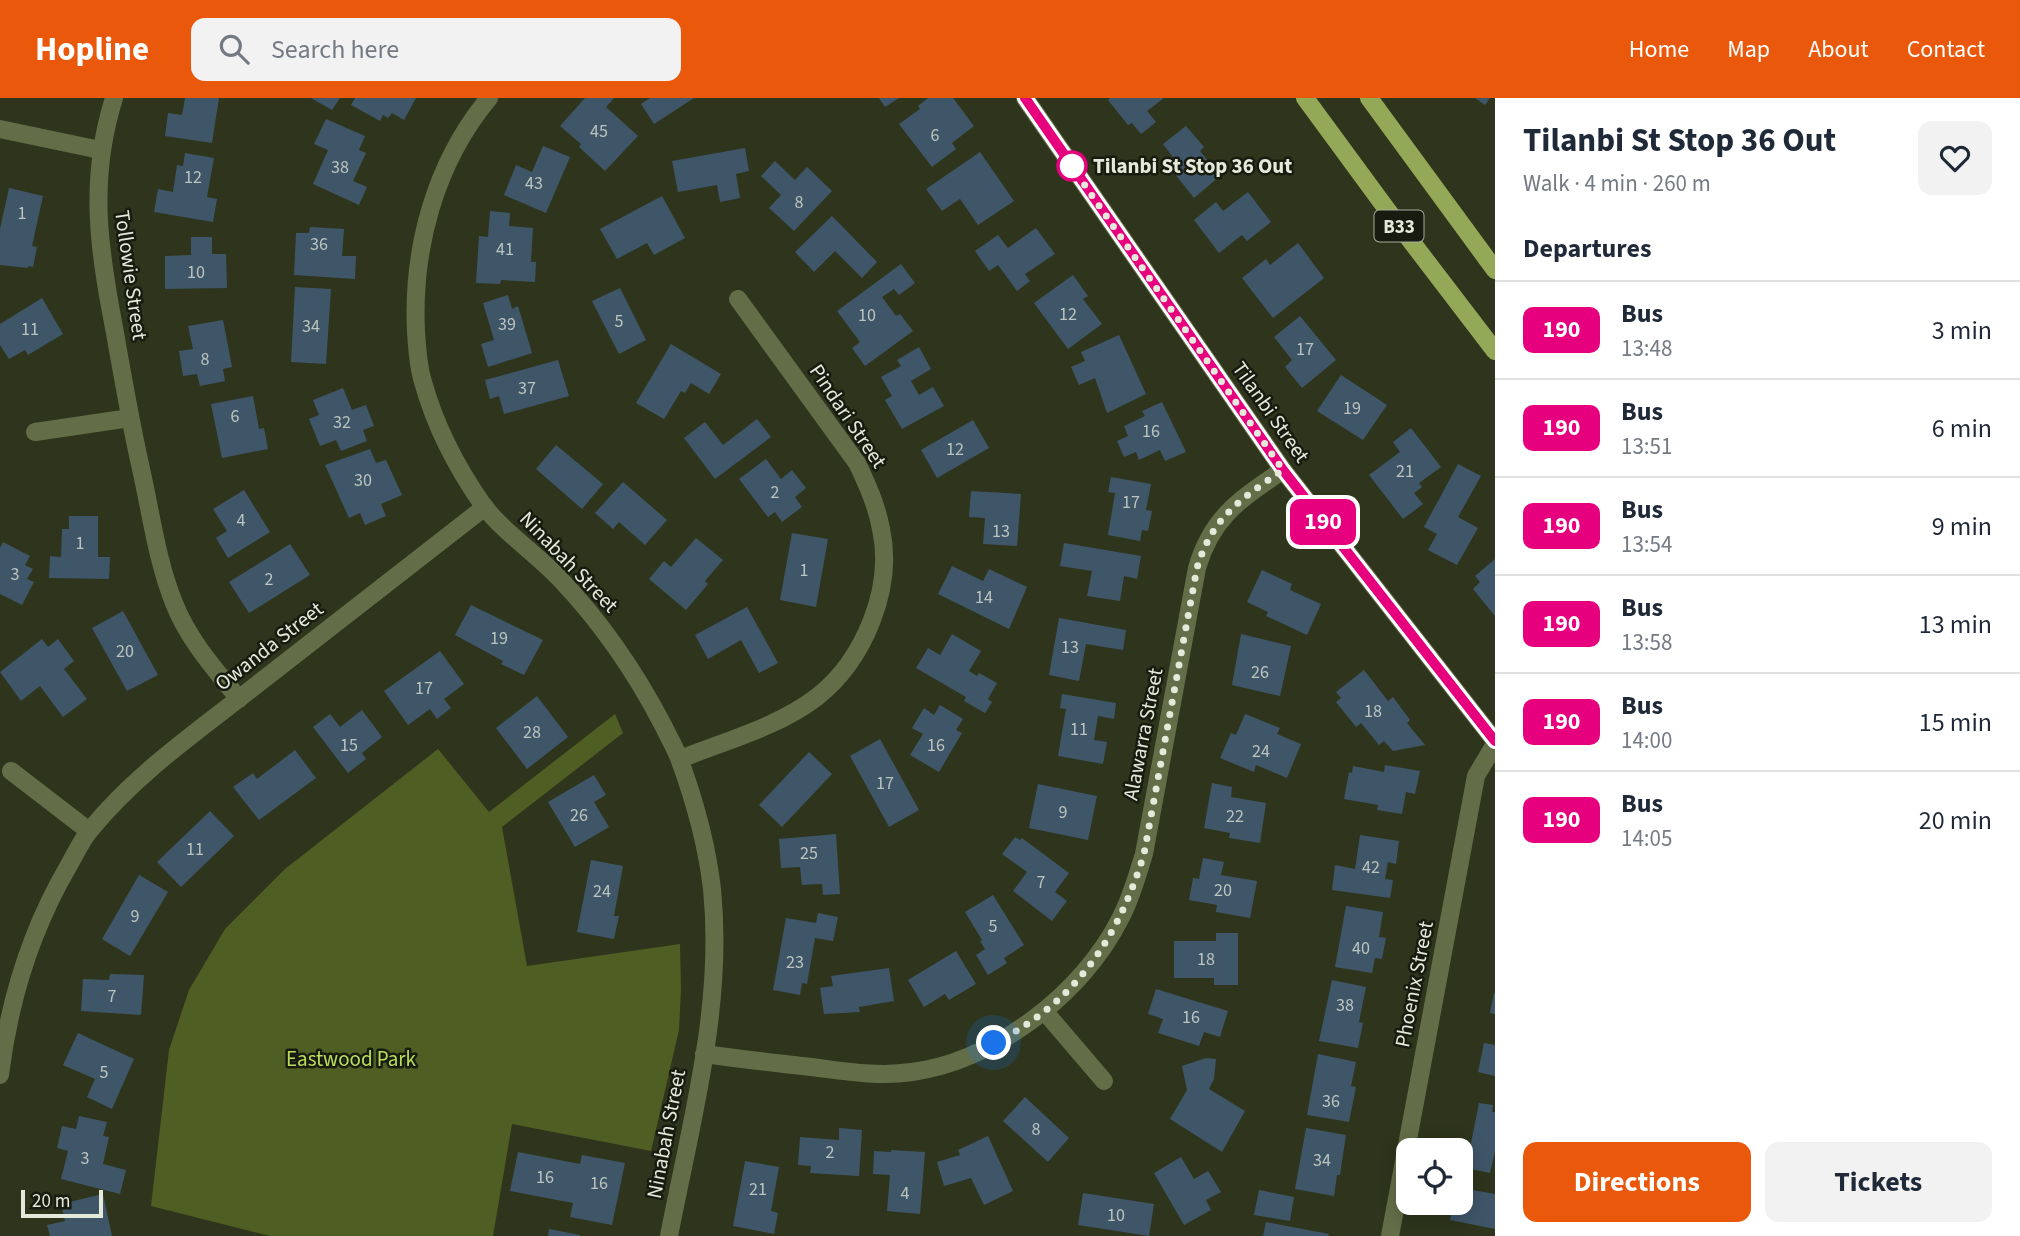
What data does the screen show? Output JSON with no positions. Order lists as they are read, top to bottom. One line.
{"streets":{"main road":["B33"],"street":["Tollowie Street","Tilanbi Street","Pindari Street","Ninabah Street","Owanda Street","Alawarra Street","Phoenix Street"]},"crossings":[["Tollowie Street","Owanda Street"],["Tilanbi Street","Alawarra Street"],["Tilanbi Street","Phoenix Street"],["Pindari Street","Ninabah Street"],["Ninabah Street","Owanda Street"],["Ninabah Street","Alawarra Street"]],"parks":["Eastwood Park"],"places":["Tilanbi St Stop 36 Out"],"lines":["bus line 190"],"house_numbers":["45","6","38","12","43","8","1","36","41","10","12","10","5","39","34","11","17","8","37","19","6","32","16","12","21","30","2","17","4","13","1","1","3","2","14","19","13","20","26","17","18","11","28","15","16","24","17","9","26","22","11","25","42","7","20","24","9","5","40","18","23","7","38","16","5","36","8","2","3","34","16","16","21","4","10"],"scale_bar":"20 m","page":{"header":"Hopline","search":"Search here","nav":["Home","Map","About","Contact"],"on_map":"190","heading":[["Tilanbi St Stop 36 Out","Walk · 4 min · 260 m"],"Departures"],"list":[{"mark":"190","name":"Bus","note":"13:48","value":"3 min"},{"mark":"190","name":"Bus","note":"13:51","value":"6 min"},{"mark":"190","name":"Bus","note":"13:54","value":"9 min"},{"mark":"190","name":"Bus","note":"13:58","value":"13 min"},{"mark":"190","name":"Bus","note":"14:00","value":"15 min"},{"mark":"190","name":"Bus","note":"14:05","value":"20 min"}],"buttons":["Directions","Tickets"],"scale":"20 m"}}
